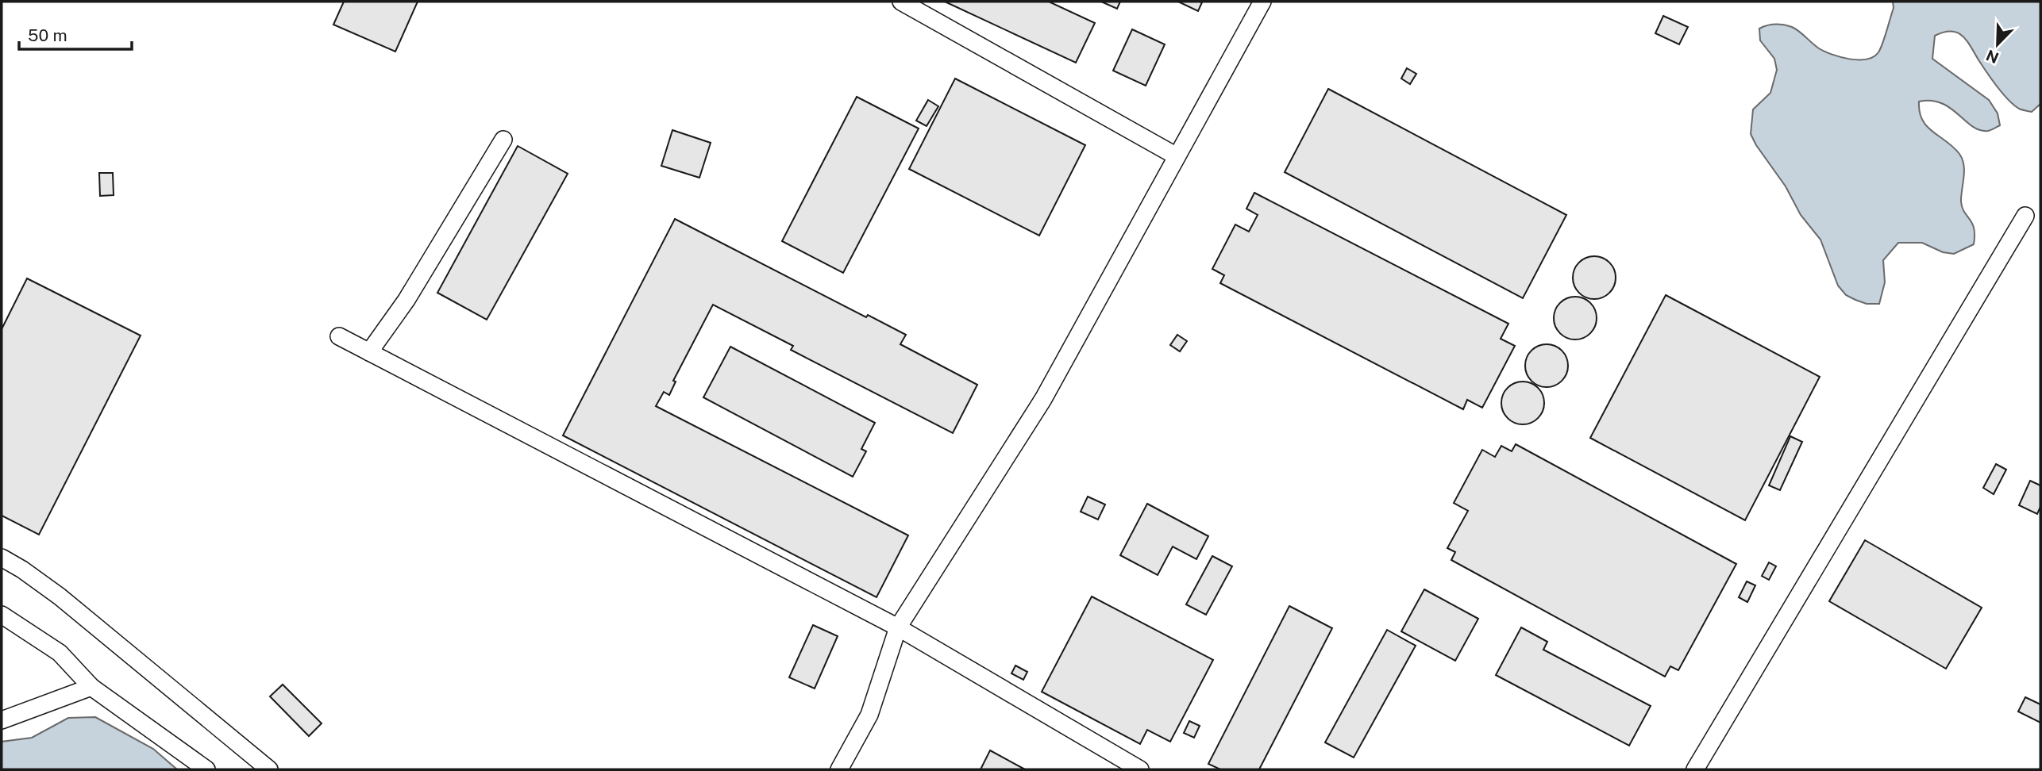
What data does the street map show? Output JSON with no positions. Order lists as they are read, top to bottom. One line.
{"scale_bar":"50 m","north":"bottom left"}
